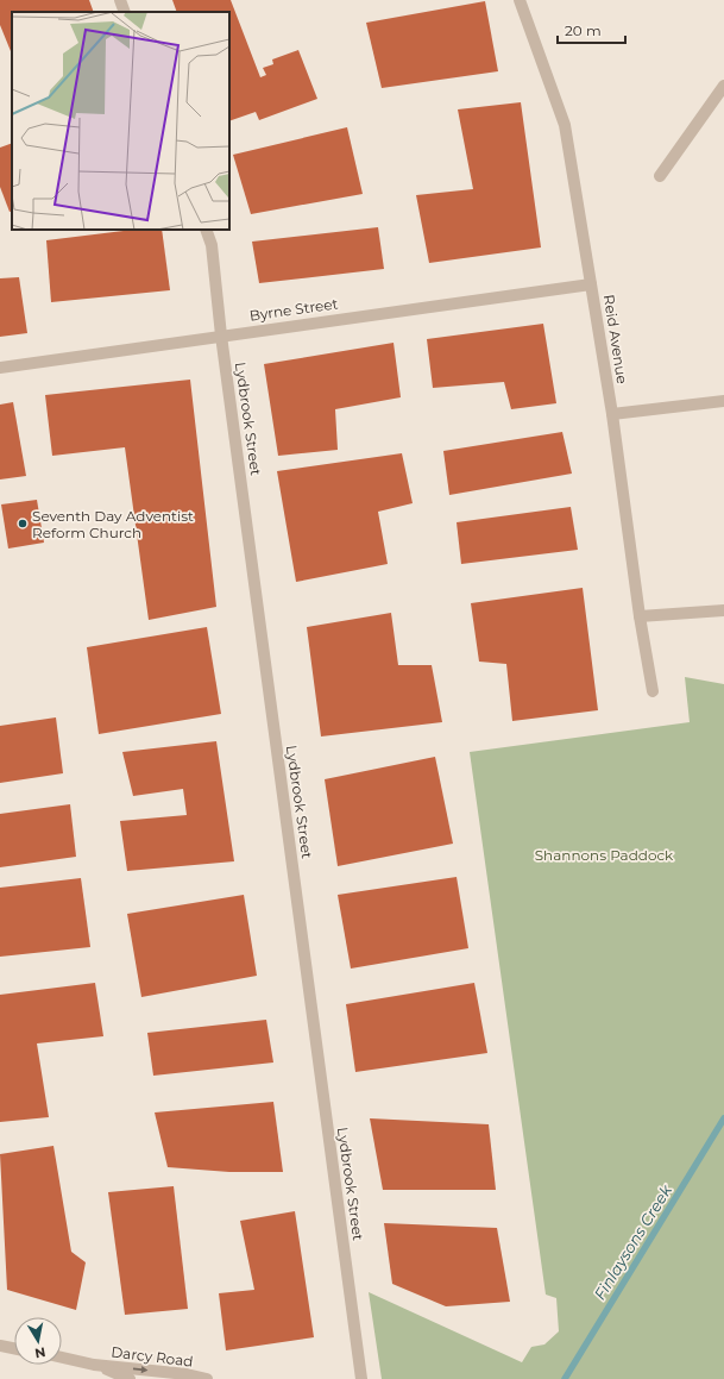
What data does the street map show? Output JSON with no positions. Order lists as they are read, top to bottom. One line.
{"streets":{"street":["Byrne Street","Reid Avenue","Lydbrook Street","Darcy Road"]},"crossings":[["Byrne Street","Reid Avenue"],["Byrne Street","Lydbrook Street"]],"water":["Finlaysons Creek"],"parks":["Shannons Paddock"],"places":["Seventh Day Adventist Reform Church"],"scale_bar":"20 m","north":"bottom"}
